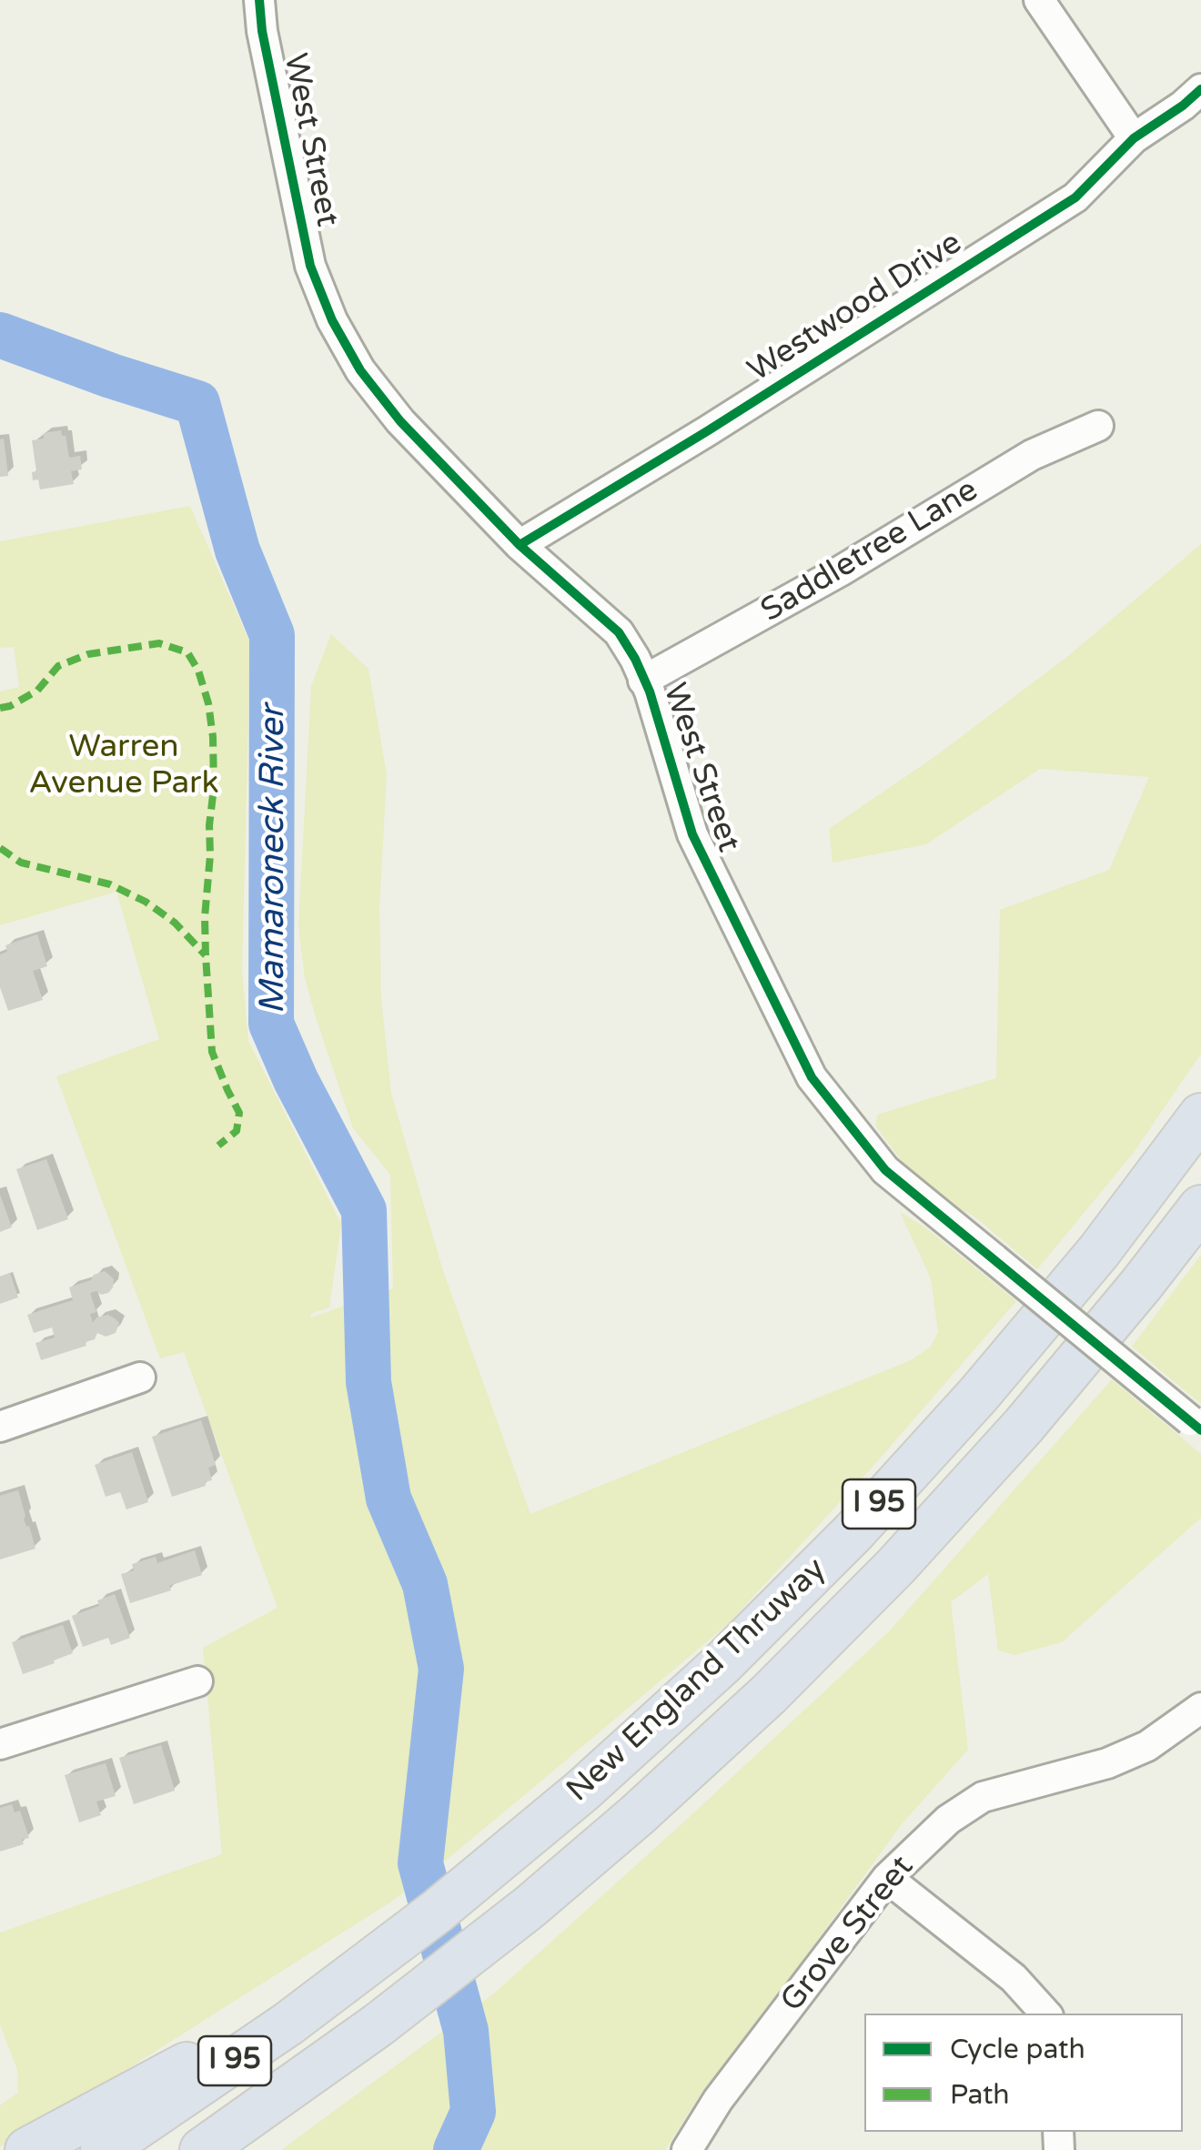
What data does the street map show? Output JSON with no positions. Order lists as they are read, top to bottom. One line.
{"streets":{"highway":["I 95","New England Thruway"],"street":["West Street","Westwood Drive","Saddletree Lane","Grove Street"]},"crossings":[["West Street","Westwood Drive"],["West Street","Saddletree Lane"]],"water":["Mamaroneck River"],"parks":["Warren Avenue Park"],"legend":["Cycle path","Path"]}
